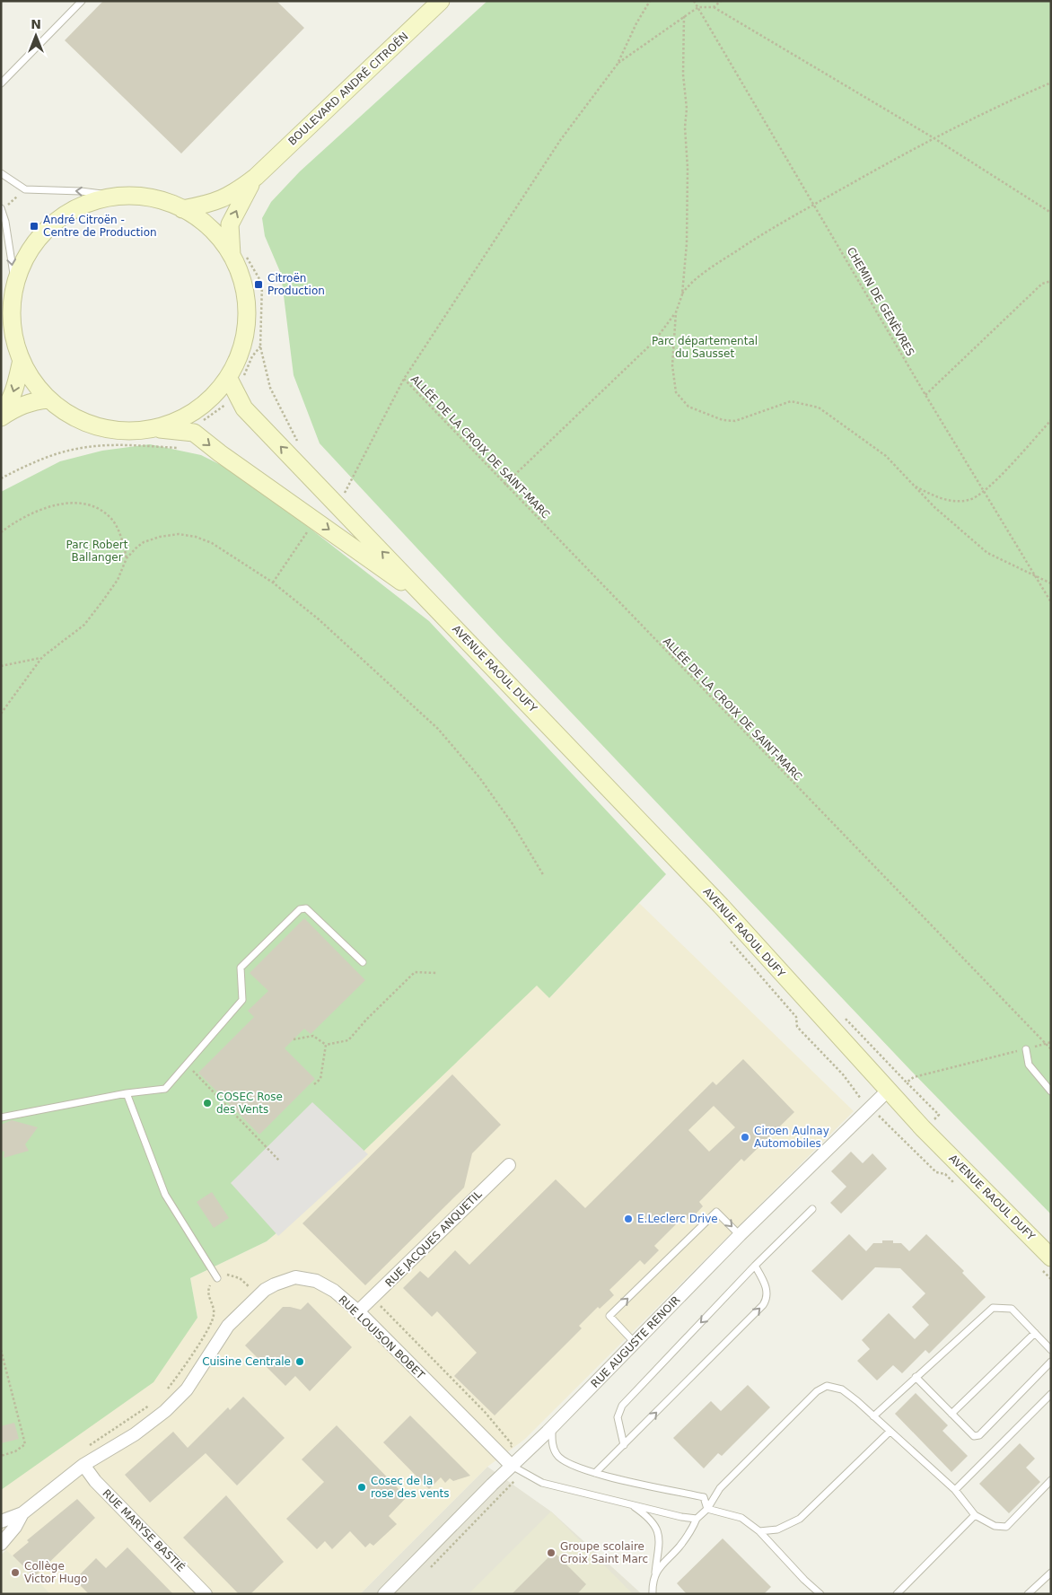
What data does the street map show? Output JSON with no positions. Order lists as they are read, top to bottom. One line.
{"streets":{"main road":["BOULEVARD ANDRÉ CITROËN","AVENUE RAOUL DUFY"],"street":["RUE JACQUES ANQUETIL","RUE LOUISON BOBET","RUE AUGUSTE RENOIR","RUE MARYSE BASTIÉ"],"path":["CHEMIN DE GENÈVRES","ALLÉE DE LA CROIX DE SAINT-MARC"]},"crossings":[["AVENUE RAOUL DUFY","RUE AUGUSTE RENOIR"],["RUE JACQUES ANQUETIL","RUE LOUISON BOBET"],["RUE LOUISON BOBET","RUE AUGUSTE RENOIR"],["RUE LOUISON BOBET","RUE MARYSE BASTIÉ"]],"parks":["Parc départemental du Sausset","Parc Robert Ballanger"],"places":{"transit":["André Citroën - Centre de Production","Citroën Production"],"other":["COSEC Rose des Vents","Ciroen Aulnay Automobiles","E.Leclerc Drive","Cuisine Centrale","Cosec de la rose des vents","Groupe scolaire Croix Saint Marc","Collège Victor Hugo"]},"north":"top"}
